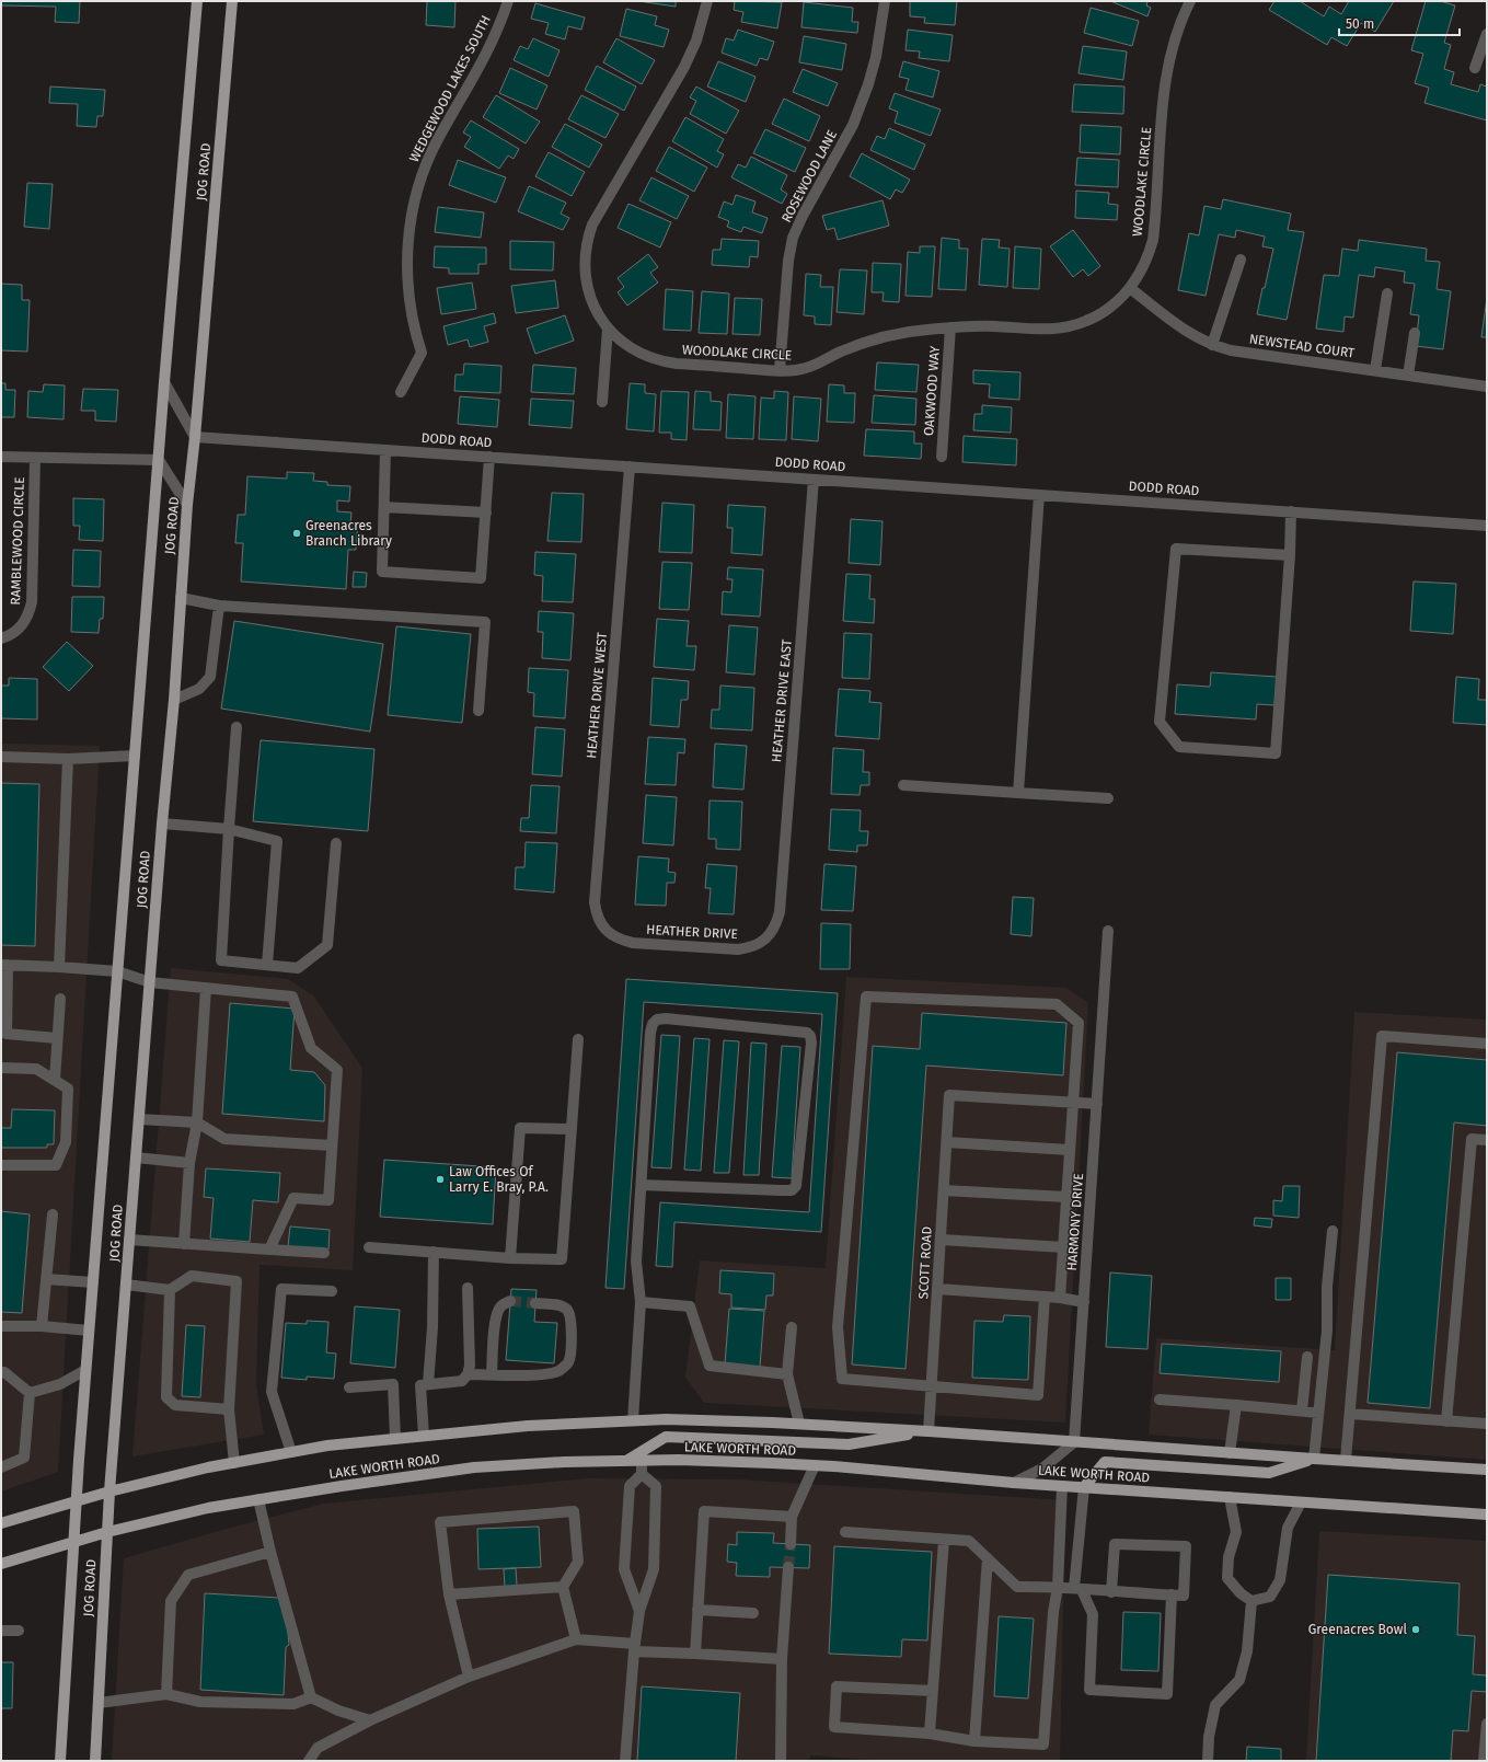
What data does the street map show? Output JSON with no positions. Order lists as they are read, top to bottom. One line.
{"streets":{"main road":["JOG ROAD","LAKE WORTH ROAD"],"street":["WEDGEWOOD LAKES SOUTH","ROSEWOOD LANE","WOODLAKE CIRCLE","NEWSTEAD COURT","OAKWOOD WAY","DODD ROAD","RAMBLEWOOD CIRCLE","HEATHER DRIVE WEST","HEATHER DRIVE EAST","HEATHER DRIVE","HARMONY DRIVE","SCOTT ROAD"]},"crossings":[["JOG ROAD","DODD ROAD"],["JOG ROAD","RAMBLEWOOD CIRCLE"],["JOG ROAD","LAKE WORTH ROAD"],["ROSEWOOD LANE","WOODLAKE CIRCLE"],["WOODLAKE CIRCLE","NEWSTEAD COURT"],["WOODLAKE CIRCLE","OAKWOOD WAY"],["DODD ROAD","HEATHER DRIVE WEST"],["DODD ROAD","HEATHER DRIVE EAST"],["HEATHER DRIVE WEST","HEATHER DRIVE"],["HEATHER DRIVE EAST","HEATHER DRIVE"],["HARMONY DRIVE","LAKE WORTH ROAD"],["SCOTT ROAD","LAKE WORTH ROAD"]],"places":["Greenacres Branch Library","Law Offices Of Larry E. Bray, P.A.","Greenacres Bowl"],"scale_bar":"50 m"}
